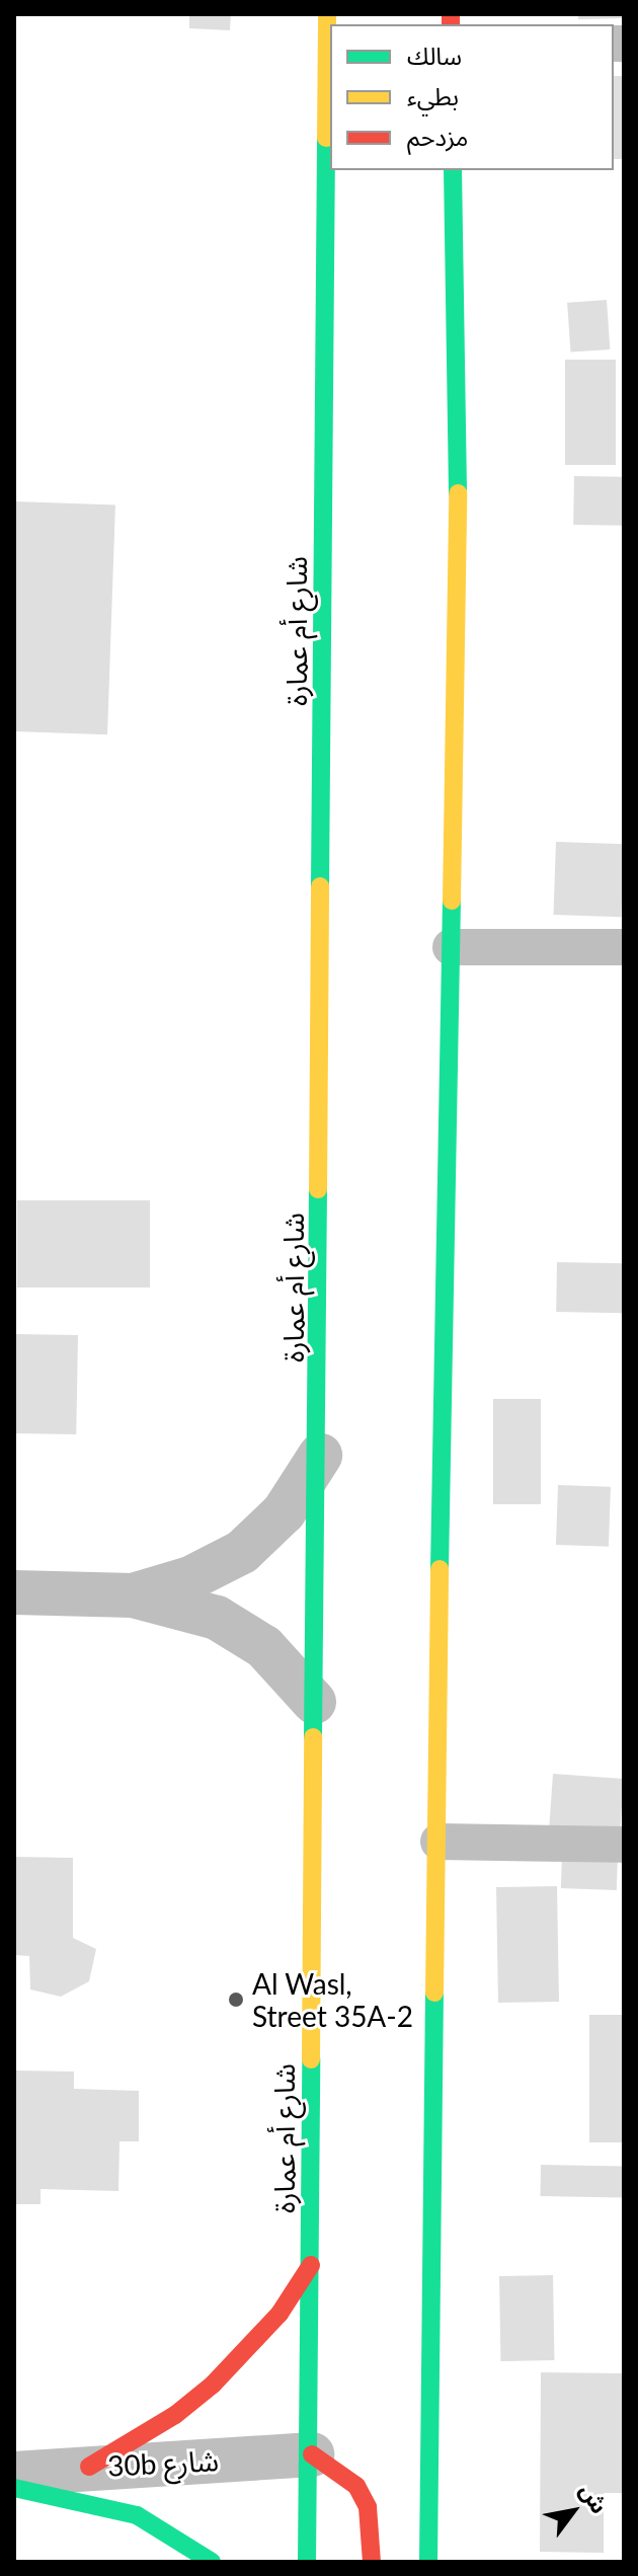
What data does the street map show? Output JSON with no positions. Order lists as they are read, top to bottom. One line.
{"streets":{"street":["شارع أم عمارة","30b شارع"]},"crossings":[["شارع أم عمارة","30b شارع"]],"places":["Al Wasl, Street 35A-2"],"legend":["سالك","بطيء","مزدحم"],"north":"top right"}
